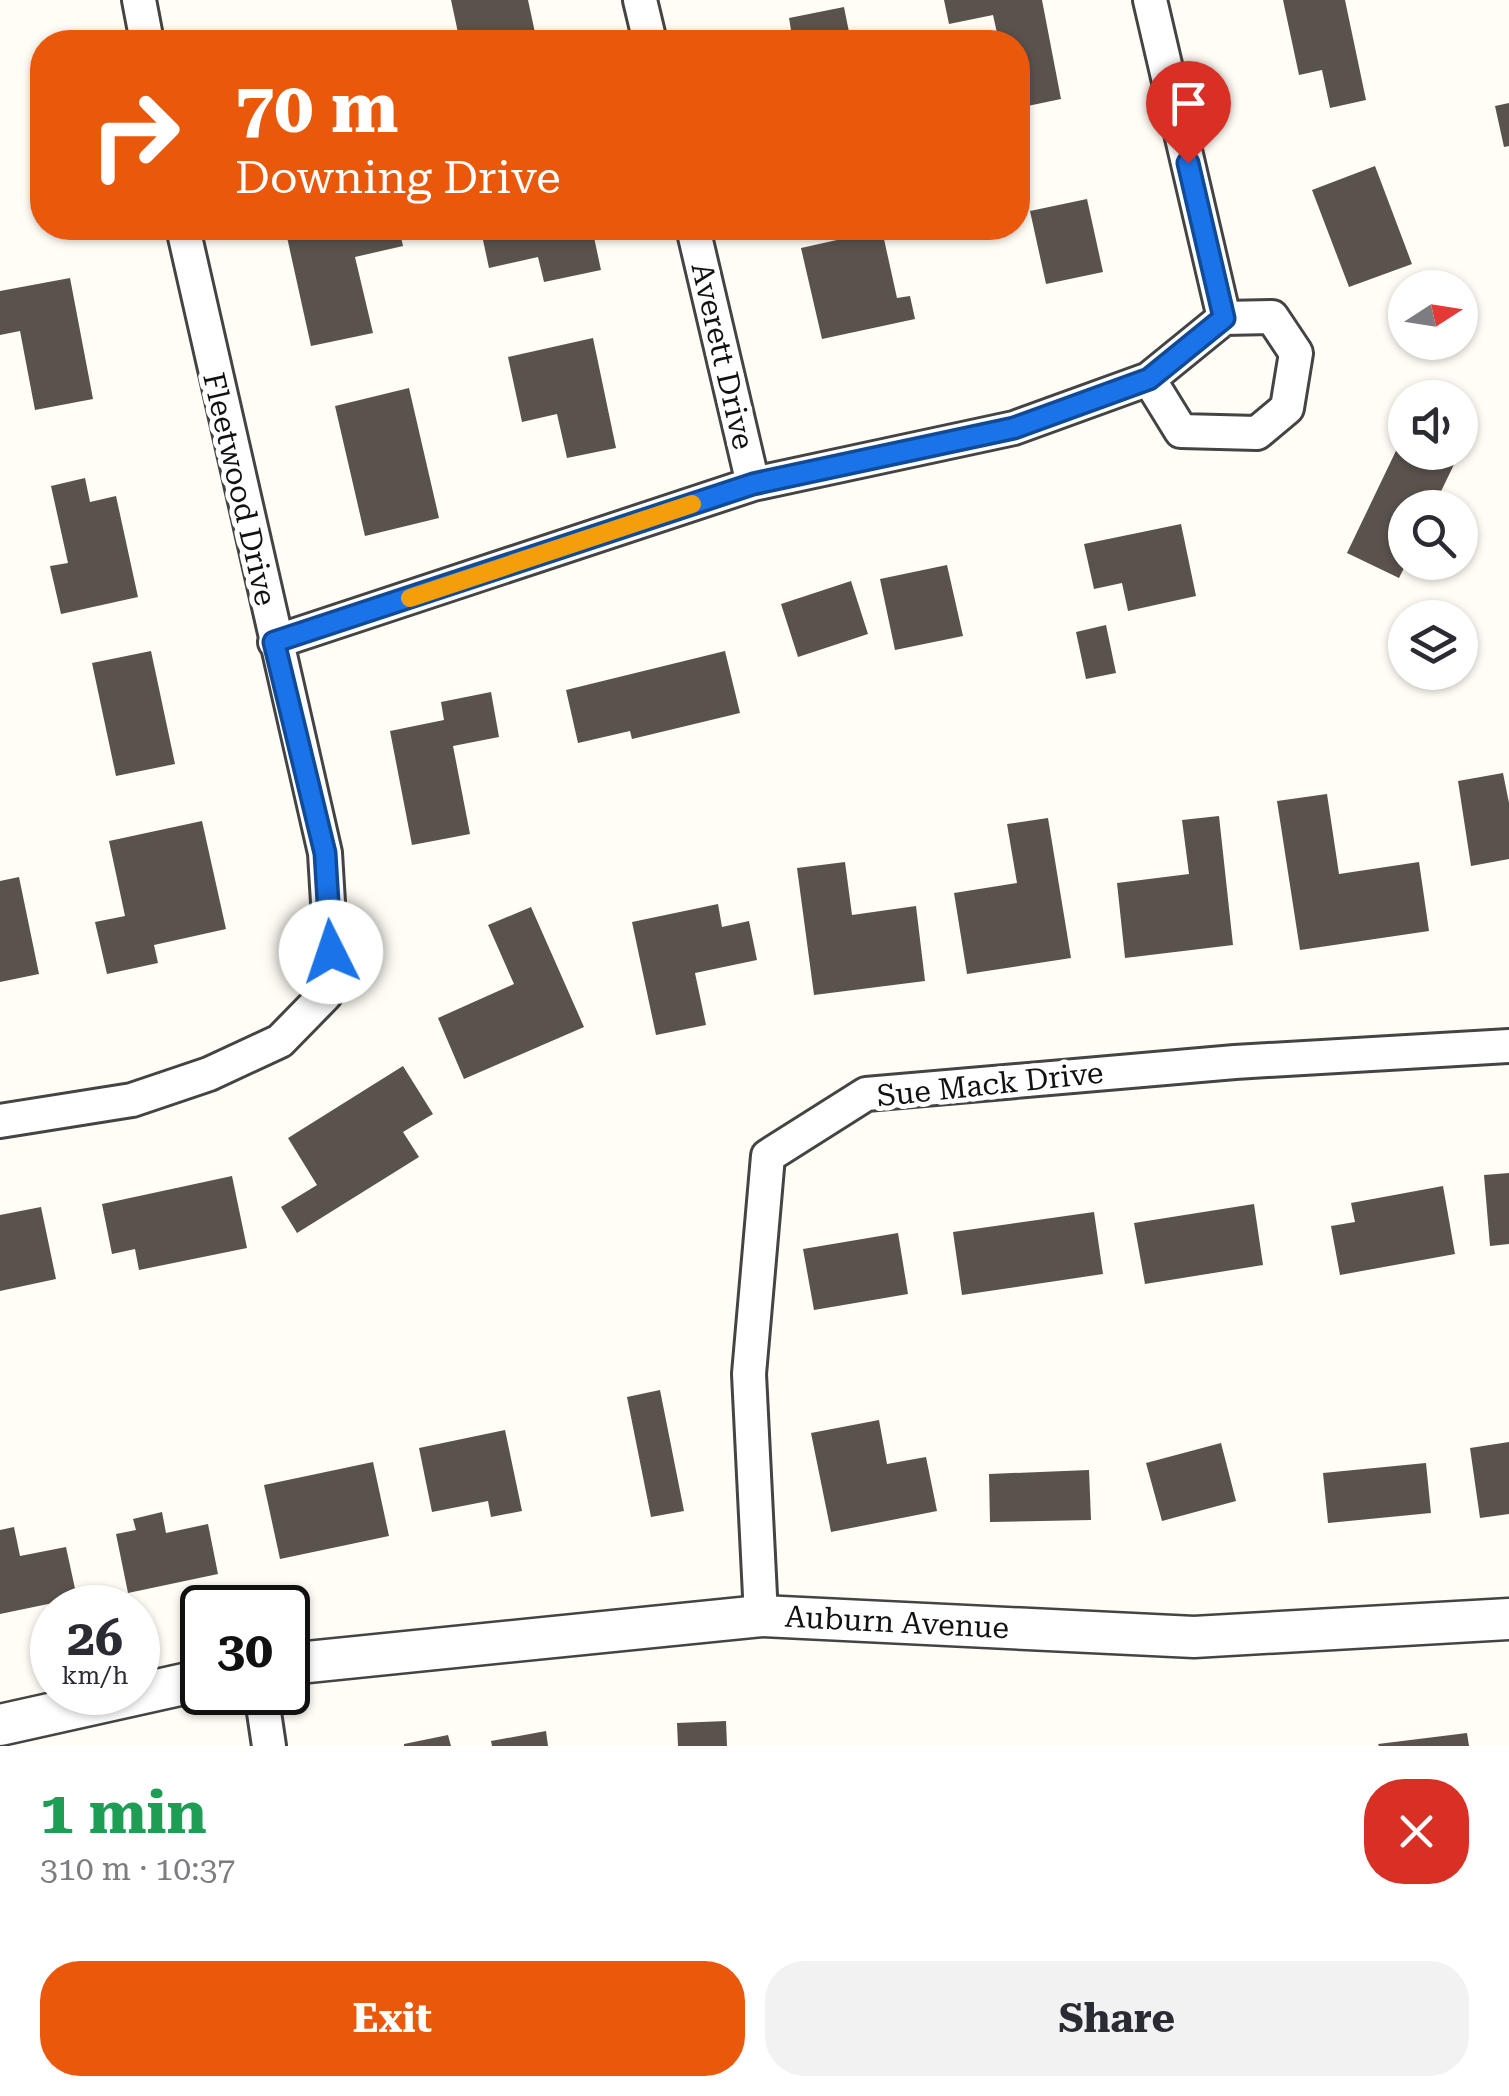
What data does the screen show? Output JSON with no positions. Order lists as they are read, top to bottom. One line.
{"streets":{"street":["Averett Drive","Fleetwood Drive","Sue Mack Drive","Auburn Avenue"]},"crossings":[["Sue Mack Drive","Auburn Avenue"]],"north":"right","page":{"turn":["70 m","Downing Drive"],"speed":"26 km/h","limit":"30","heading":["1 min","310 m · 10:37"],"buttons":["Exit","Share"]}}
